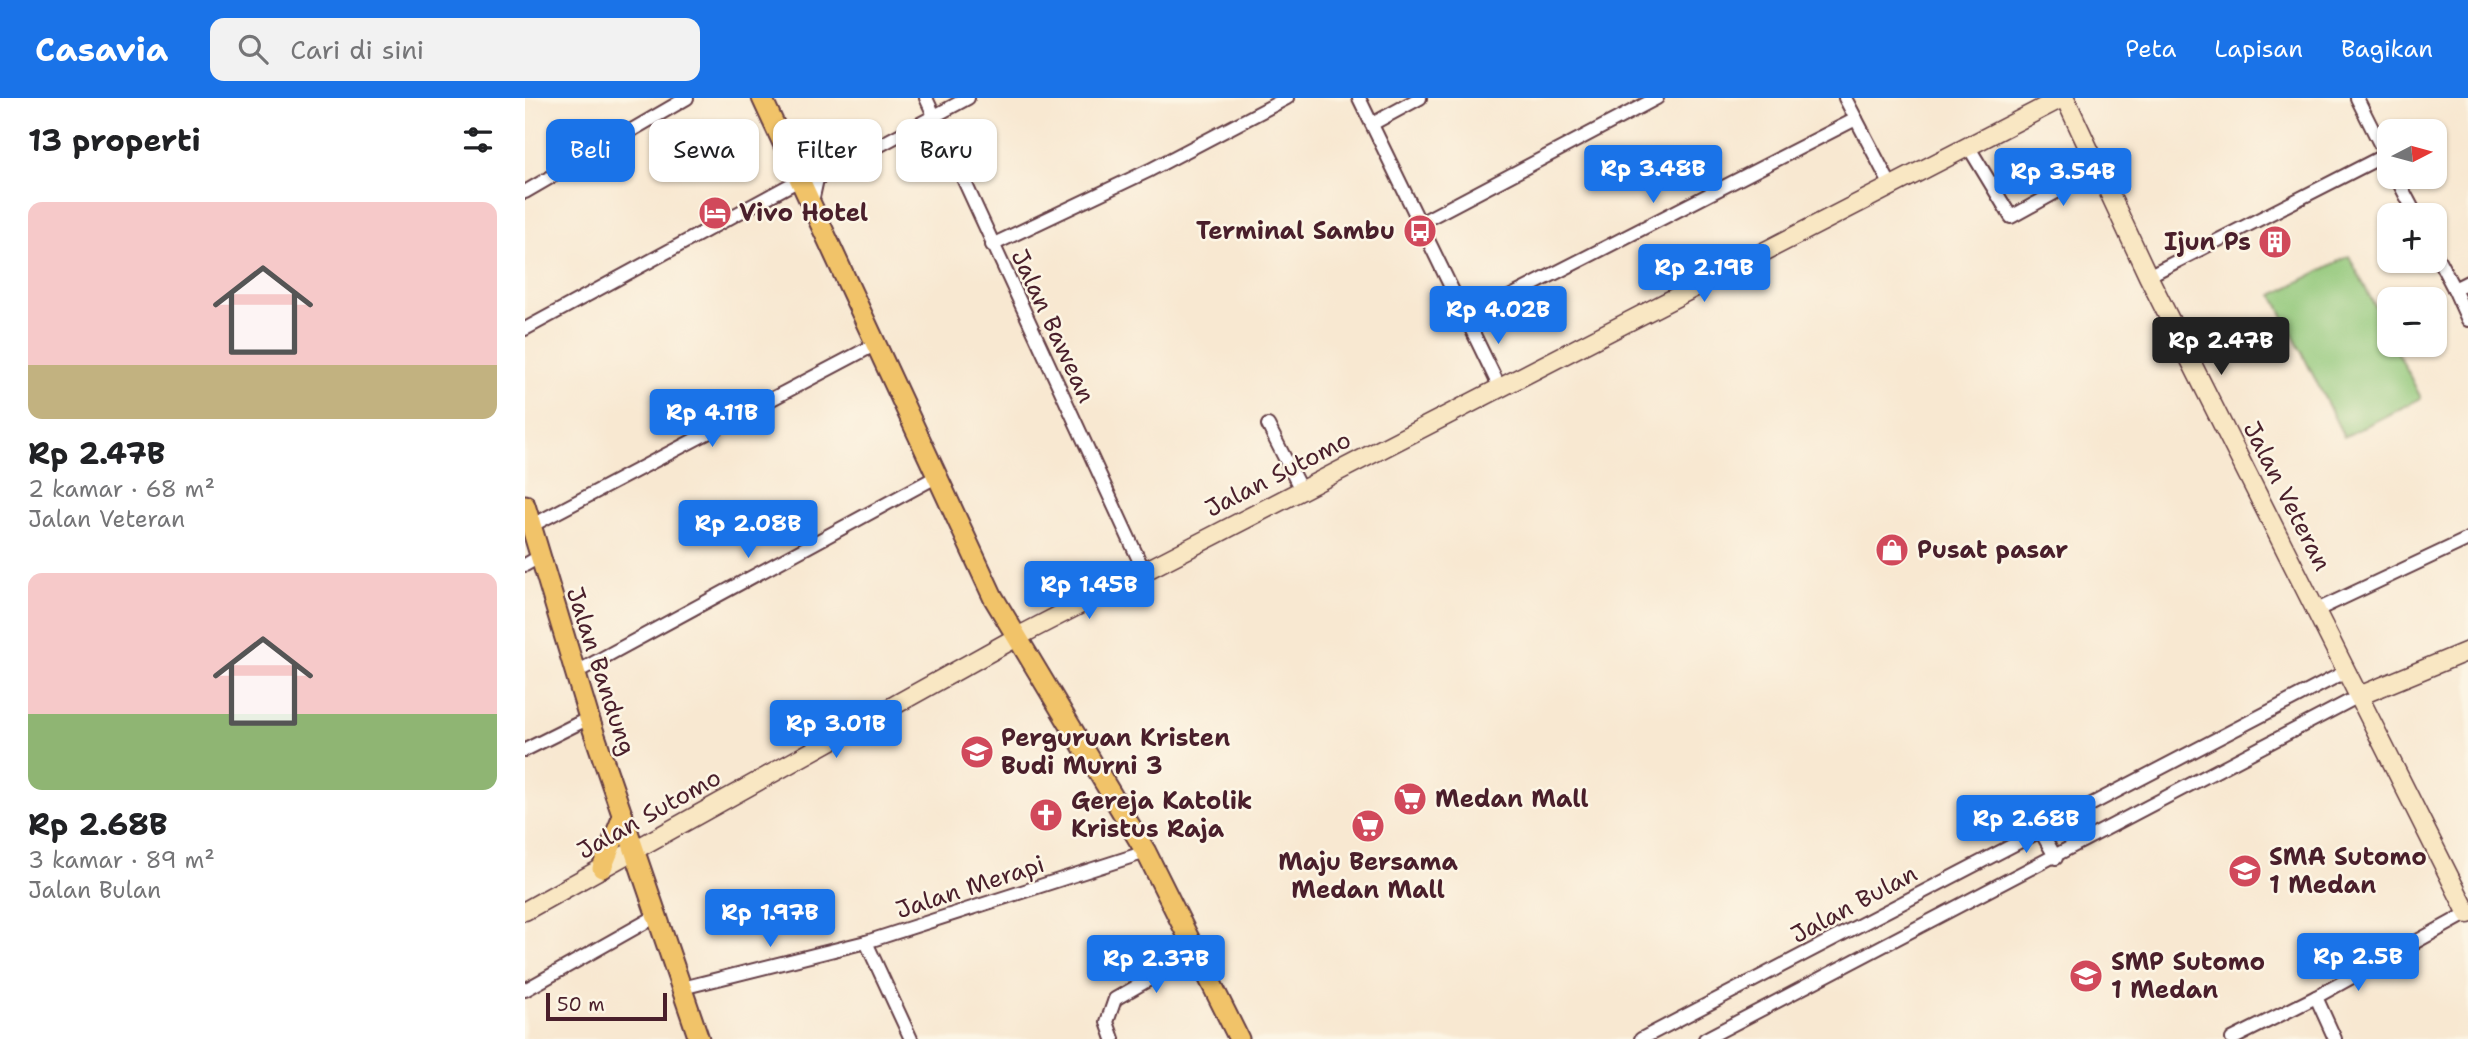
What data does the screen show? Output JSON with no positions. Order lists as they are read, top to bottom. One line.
{"streets":{"main road":["Jalan Sutomo","Jalan Veteran","Jalan Bandung"],"street":["Jalan Bawean","Jalan Merapi","Jalan Bulan"]},"crossings":[["Jalan Bawean","Jalan Sutomo"],["Jalan Sutomo","Jalan Veteran"],["Jalan Sutomo","Jalan Bandung"],["Jalan Veteran","Jalan Bulan"],["Jalan Bandung","Jalan Merapi"]],"places":{"hotel":["Vivo Hotel"],"bus stop":["Terminal Sambu"],"building":["Ijun Ps"],"shop":["Pusat pasar"],"school or university":["Perguruan Kristen Budi Murni 3","SMA Sutomo 1 Medan","SMP Sutomo 1 Medan"],"supermarket":["Medan Mall","Maju Bersama Medan Mall"],"church":["Gereja Katolik Kristus Raja"]},"scale_bar":"50 m","north":"right","page":{"header":"Casavia","search":"Cari di sini","nav":["Peta","Lapisan","Bagikan"],"heading":"13 properti","map_buttons":["+","−"],"chip":["Beli","Sewa","Filter","Baru"],"price":["Rp 3.48B","Rp 3.54B","Rp 2.19B","Rp 4.02B","Rp 2.47B","Rp 4.11B","Rp 2.08B","Rp 1.45B","Rp 3.01B","Rp 2.68B","Rp 1.97B","Rp 2.5B","Rp 2.37B"],"list":[{"name":"Rp 2.47B","note":"2 kamar · 68 m² · Jalan Veteran"},{"name":"Rp 2.68B","note":"3 kamar · 89 m² · Jalan Bulan"}],"scale":"50 m"}}
